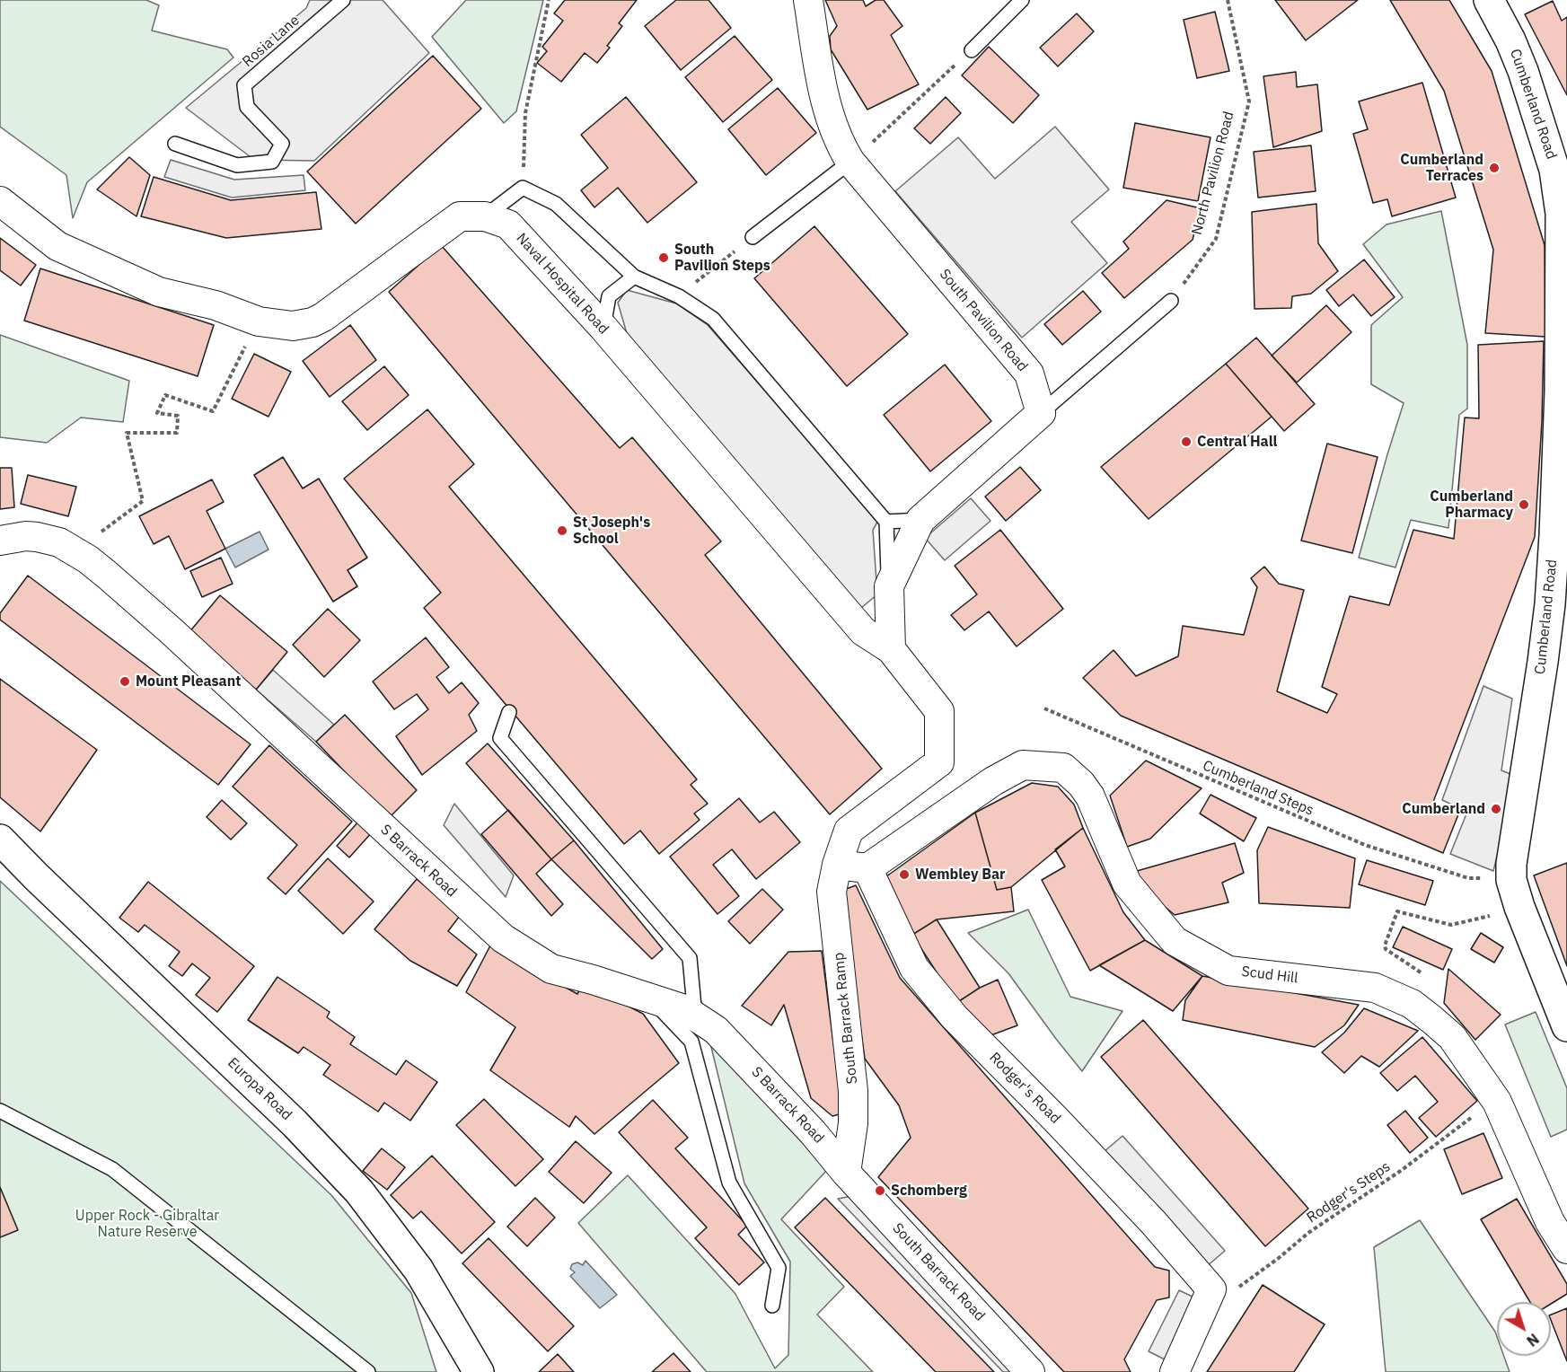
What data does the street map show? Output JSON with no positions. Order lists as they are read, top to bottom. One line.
{"streets":{"main road":["Cumberland Road","Europa Road"],"street":["Naval Hospital Road","South Pavilion Road","S Barrack Road","Scud Hill","South Barrack Ramp","Rodger's Road","South Barrack Road"],"lane":["Rosia Lane"],"path":["North Pavilion Road","Cumberland Steps","Rodger's Steps"]},"crossings":[["Naval Hospital Road","South Barrack Ramp"],["S Barrack Road","South Barrack Ramp"],["S Barrack Road","South Barrack Road"],["Scud Hill","Rodger's Road"],["Scud Hill","Rodger's Steps"],["South Barrack Ramp","South Barrack Road"],["Rodger's Road","Rodger's Steps"]],"parks":["Upper Rock - Gibraltar Nature Reserve"],"places":["Cumberland Terraces","South Pavilion Steps","Central Hall","Cumberland Pharmacy","St Joseph's School","Mount Pleasant","Cumberland","Wembley Bar","Schomberg"],"north":"bottom right"}
